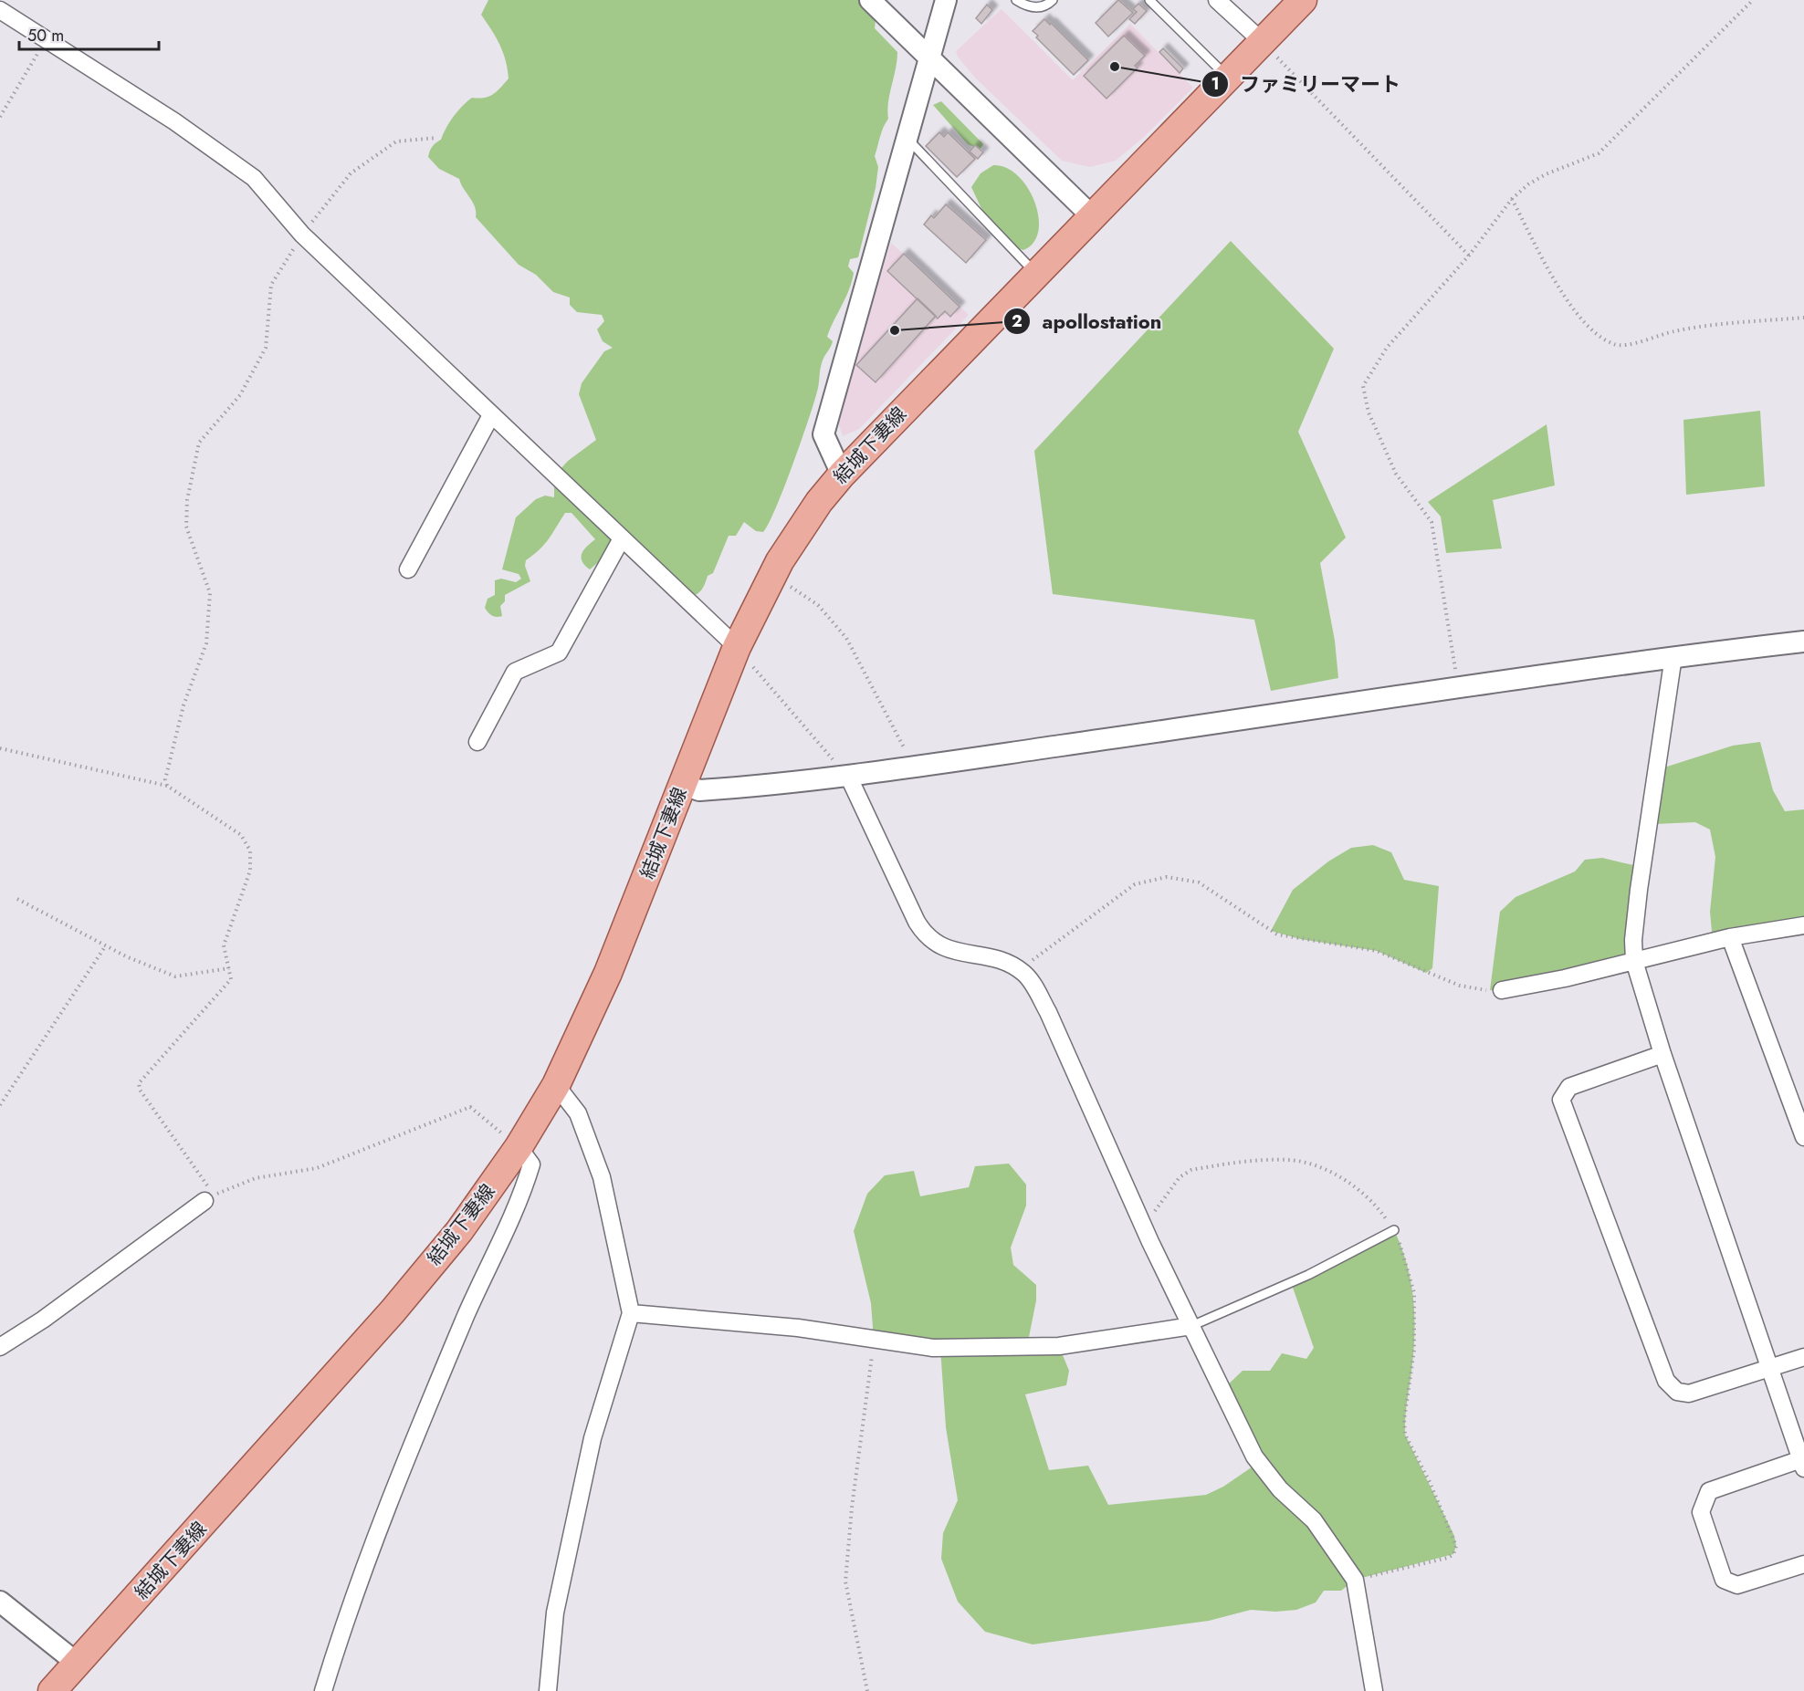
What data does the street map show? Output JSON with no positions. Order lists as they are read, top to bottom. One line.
{"streets":{"main road":["結城下妻線"]},"places":["ファミリーマート","apollostation"],"scale_bar":"50 m"}
